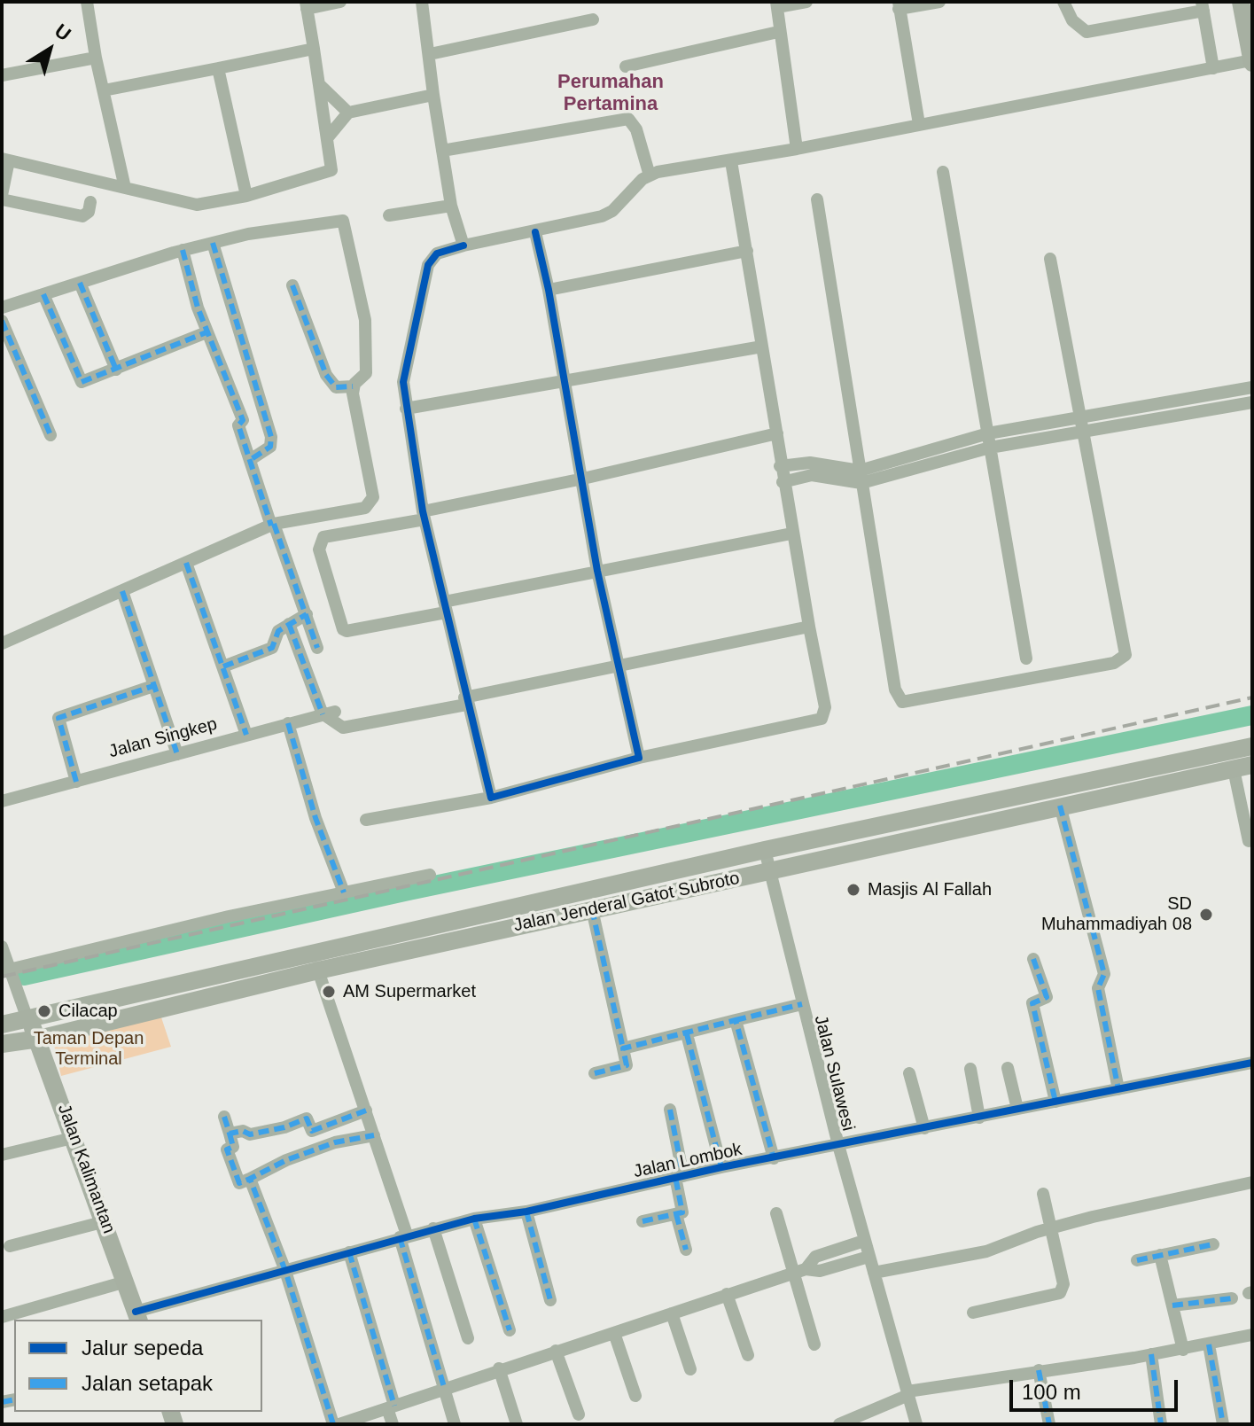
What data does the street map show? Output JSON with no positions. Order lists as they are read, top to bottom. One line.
{"streets":{"main road":["Jalan Jenderal Gatot Subroto","Jalan Kalimantan"],"street":["Jalan Singkep","Jalan Sulawesi","Jalan Lombok"]},"crossings":[["Jalan Jenderal Gatot Subroto","Jalan Sulawesi"],["Jalan Jenderal Gatot Subroto","Jalan Kalimantan"],["Jalan Sulawesi","Jalan Lombok"],["Jalan Lombok","Jalan Kalimantan"]],"districts":["Perumahan Pertamina"],"parks":["Taman Depan Terminal"],"places":["Masjis Al Fallah","SD Muhammadiyah 08","AM Supermarket","Cilacap"],"legend":["Jalur sepeda","Jalan setapak"],"scale_bar":"100 m","north":"top right"}
